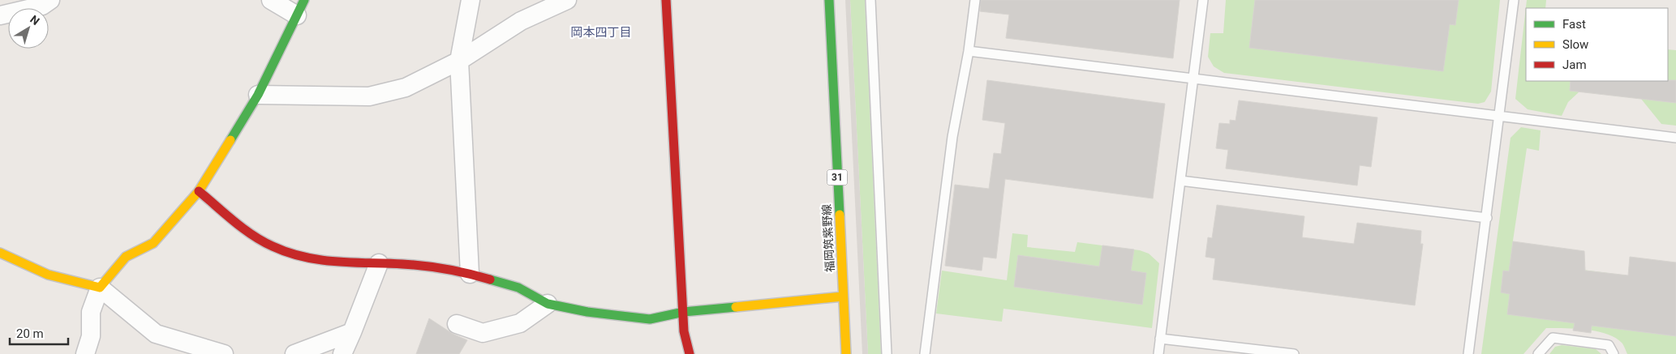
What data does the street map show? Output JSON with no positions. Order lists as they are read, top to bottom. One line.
{"streets":{"street":["31","福岡筑紫野線"]},"districts":["岡本四丁目"],"legend":["Fast","Slow","Jam"],"scale_bar":"20 m","north":"top right"}
